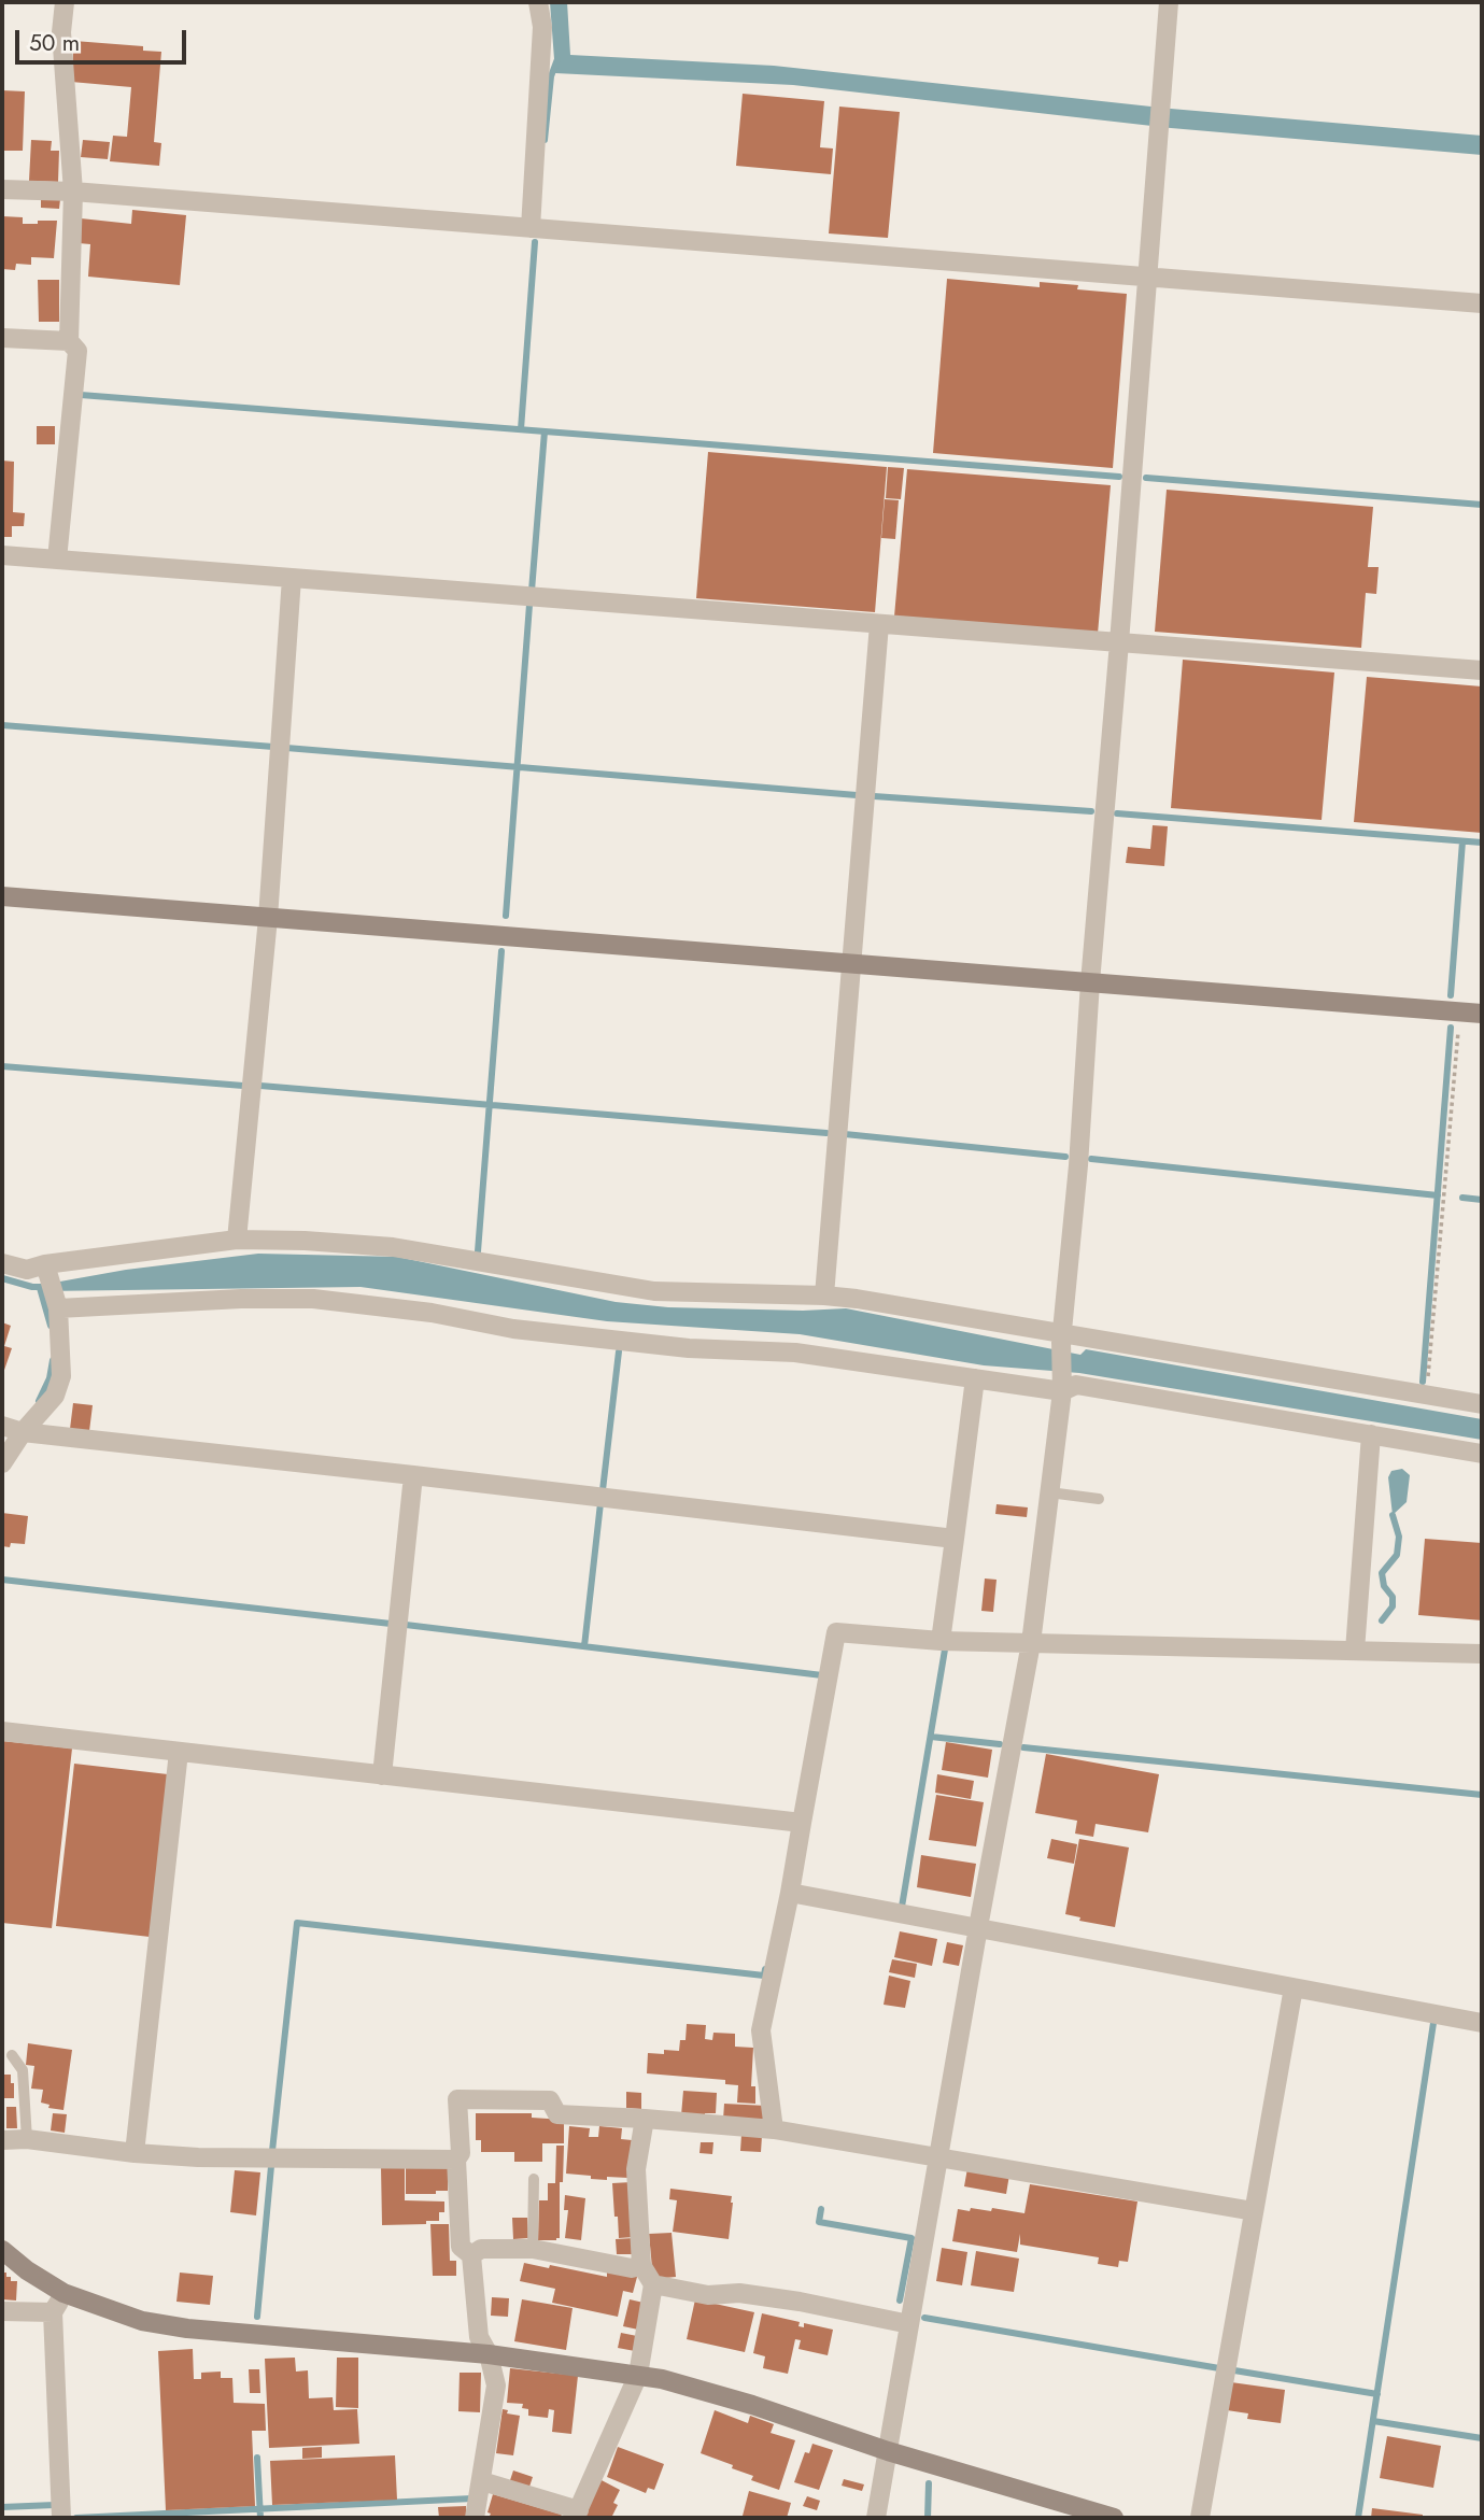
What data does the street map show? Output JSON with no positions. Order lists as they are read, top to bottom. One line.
{"scale_bar":"50 m"}
